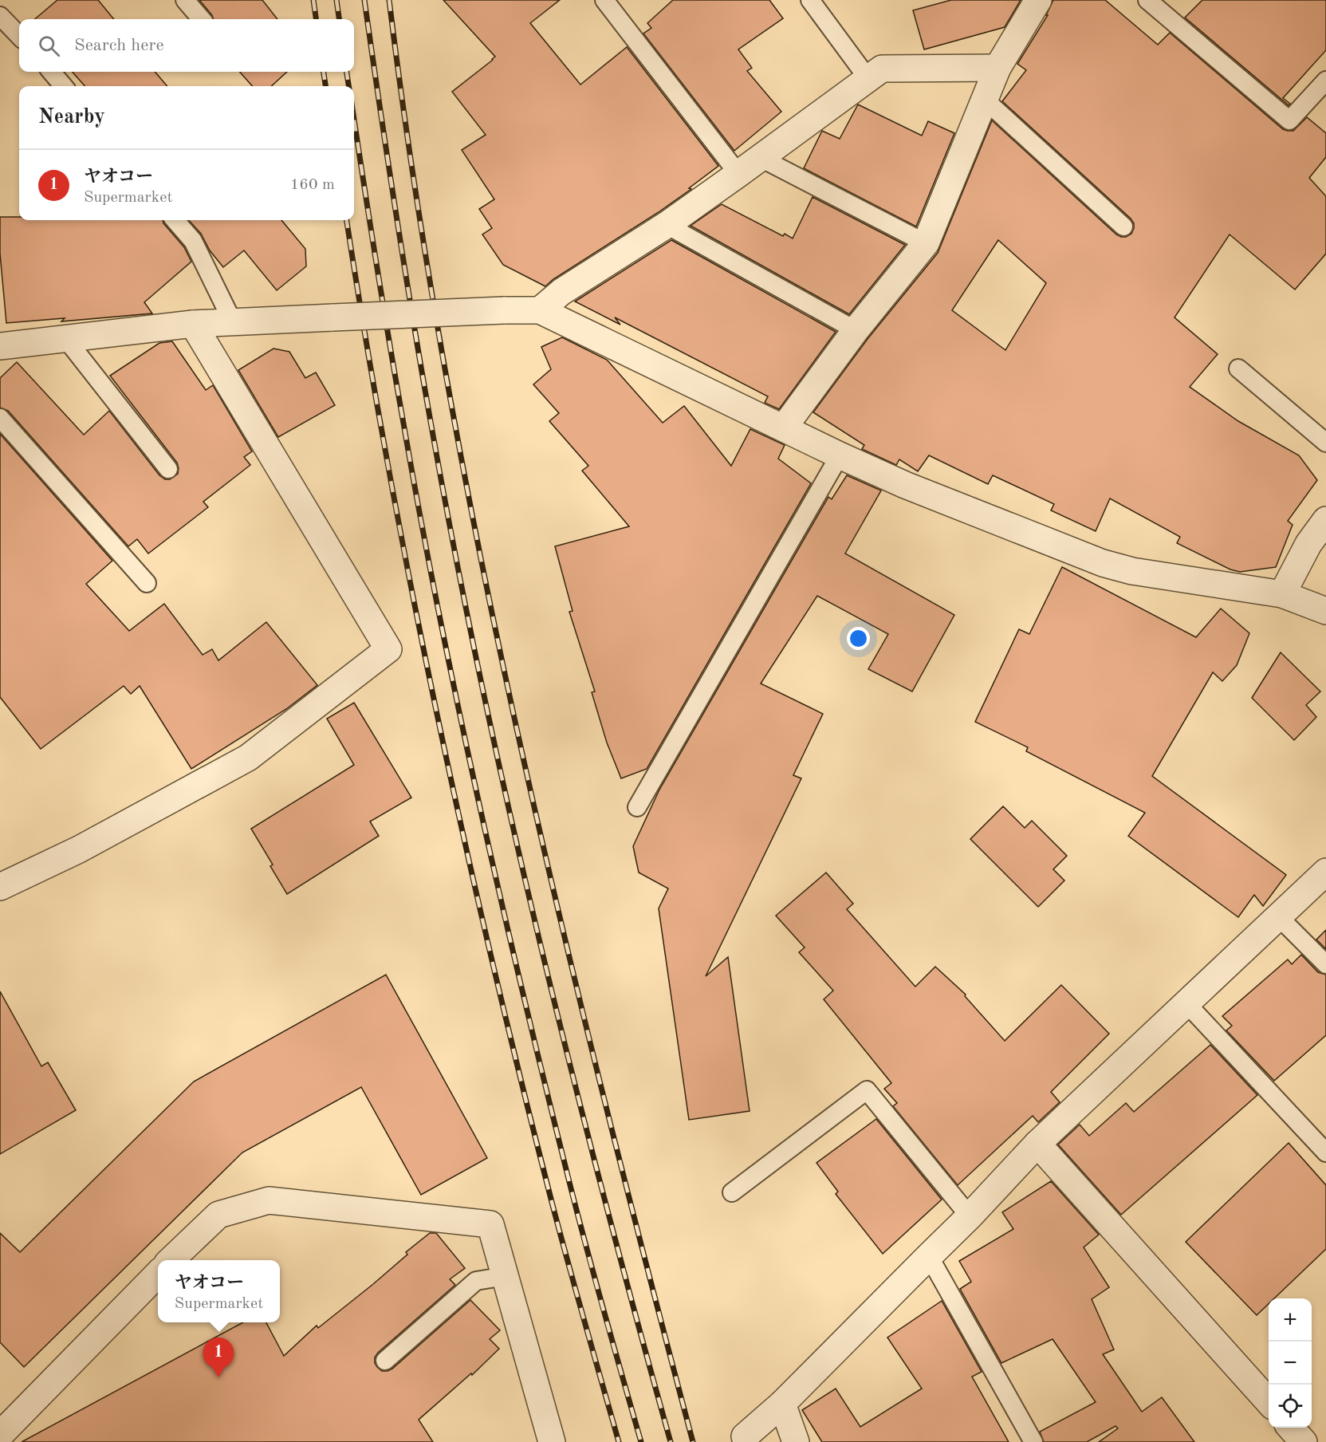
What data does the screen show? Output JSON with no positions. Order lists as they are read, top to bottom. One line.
{"page":{"search":"Search here","heading":"Nearby","list":[{"mark":"1","name":"ヤオコー","note":"Supermarket","value":"160 m"}],"popup":["ヤオコー","Supermarket"],"map_buttons":["+","−"],"pins":"1"}}
